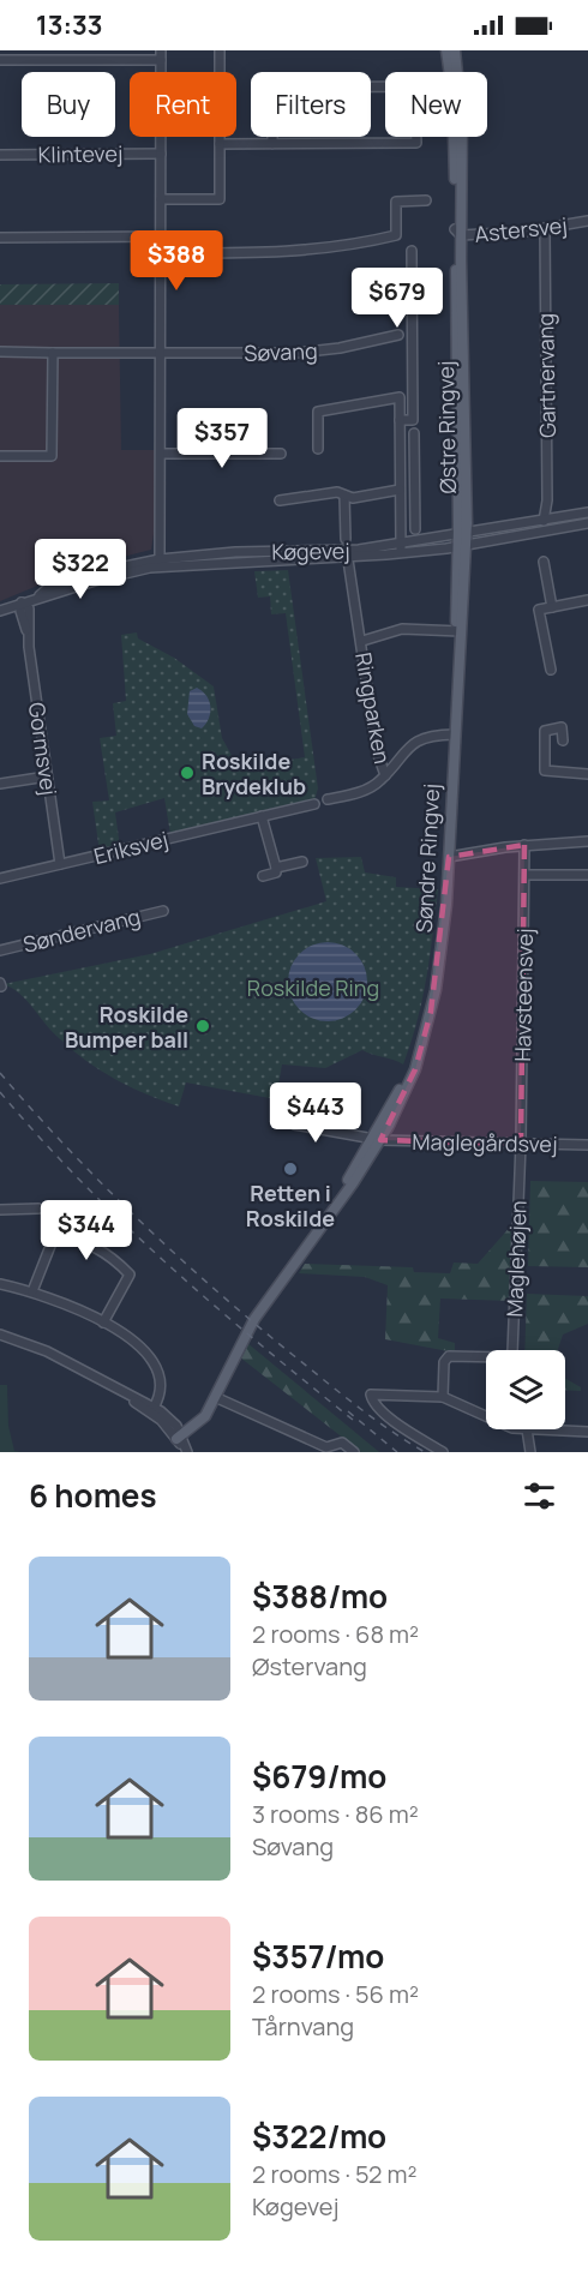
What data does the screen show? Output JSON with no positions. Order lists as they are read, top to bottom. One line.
{"streets":{"main road":["Østre Ringvej","Søndre Ringvej"],"street":["Klintevej","Astersvej","Søvang","Gartnervang","Køgevej","Ringparken","Gormsvej","Eriksvej","Søndervang","Havsteensvej","Maglegårdsvej","Maglehøjen"]},"crossings":[["Astersvej","Gartnervang"],["Astersvej","Østre Ringvej"],["Gartnervang","Køgevej"],["Østre Ringvej","Køgevej"],["Østre Ringvej","Søndre Ringvej"],["Køgevej","Ringparken"],["Køgevej","Gormsvej"],["Køgevej","Søndre Ringvej"],["Ringparken","Søndre Ringvej"],["Gormsvej","Eriksvej"],["Søndre Ringvej","Maglegårdsvej"],["Havsteensvej","Maglegårdsvej"],["Havsteensvej","Maglehøjen"],["Maglegårdsvej","Maglehøjen"]],"parks":["Roskilde Ring"],"places":["Roskilde Brydeklub","Roskilde Bumper ball","Retten i Roskilde"],"page":{"status":"13:33","chip":["Buy","Rent","Filters","New"],"price":["$388","$679","$357","$322","$443","$344"],"heading":"6 homes","list":[{"name":"$388/mo","note":"2 rooms · 68 m² · Østervang"},{"name":"$679/mo","note":"3 rooms · 86 m² · Søvang"},{"name":"$357/mo","note":"2 rooms · 56 m² · Tårnvang"},{"name":"$322/mo","note":"2 rooms · 52 m² · Køgevej"}]}}
